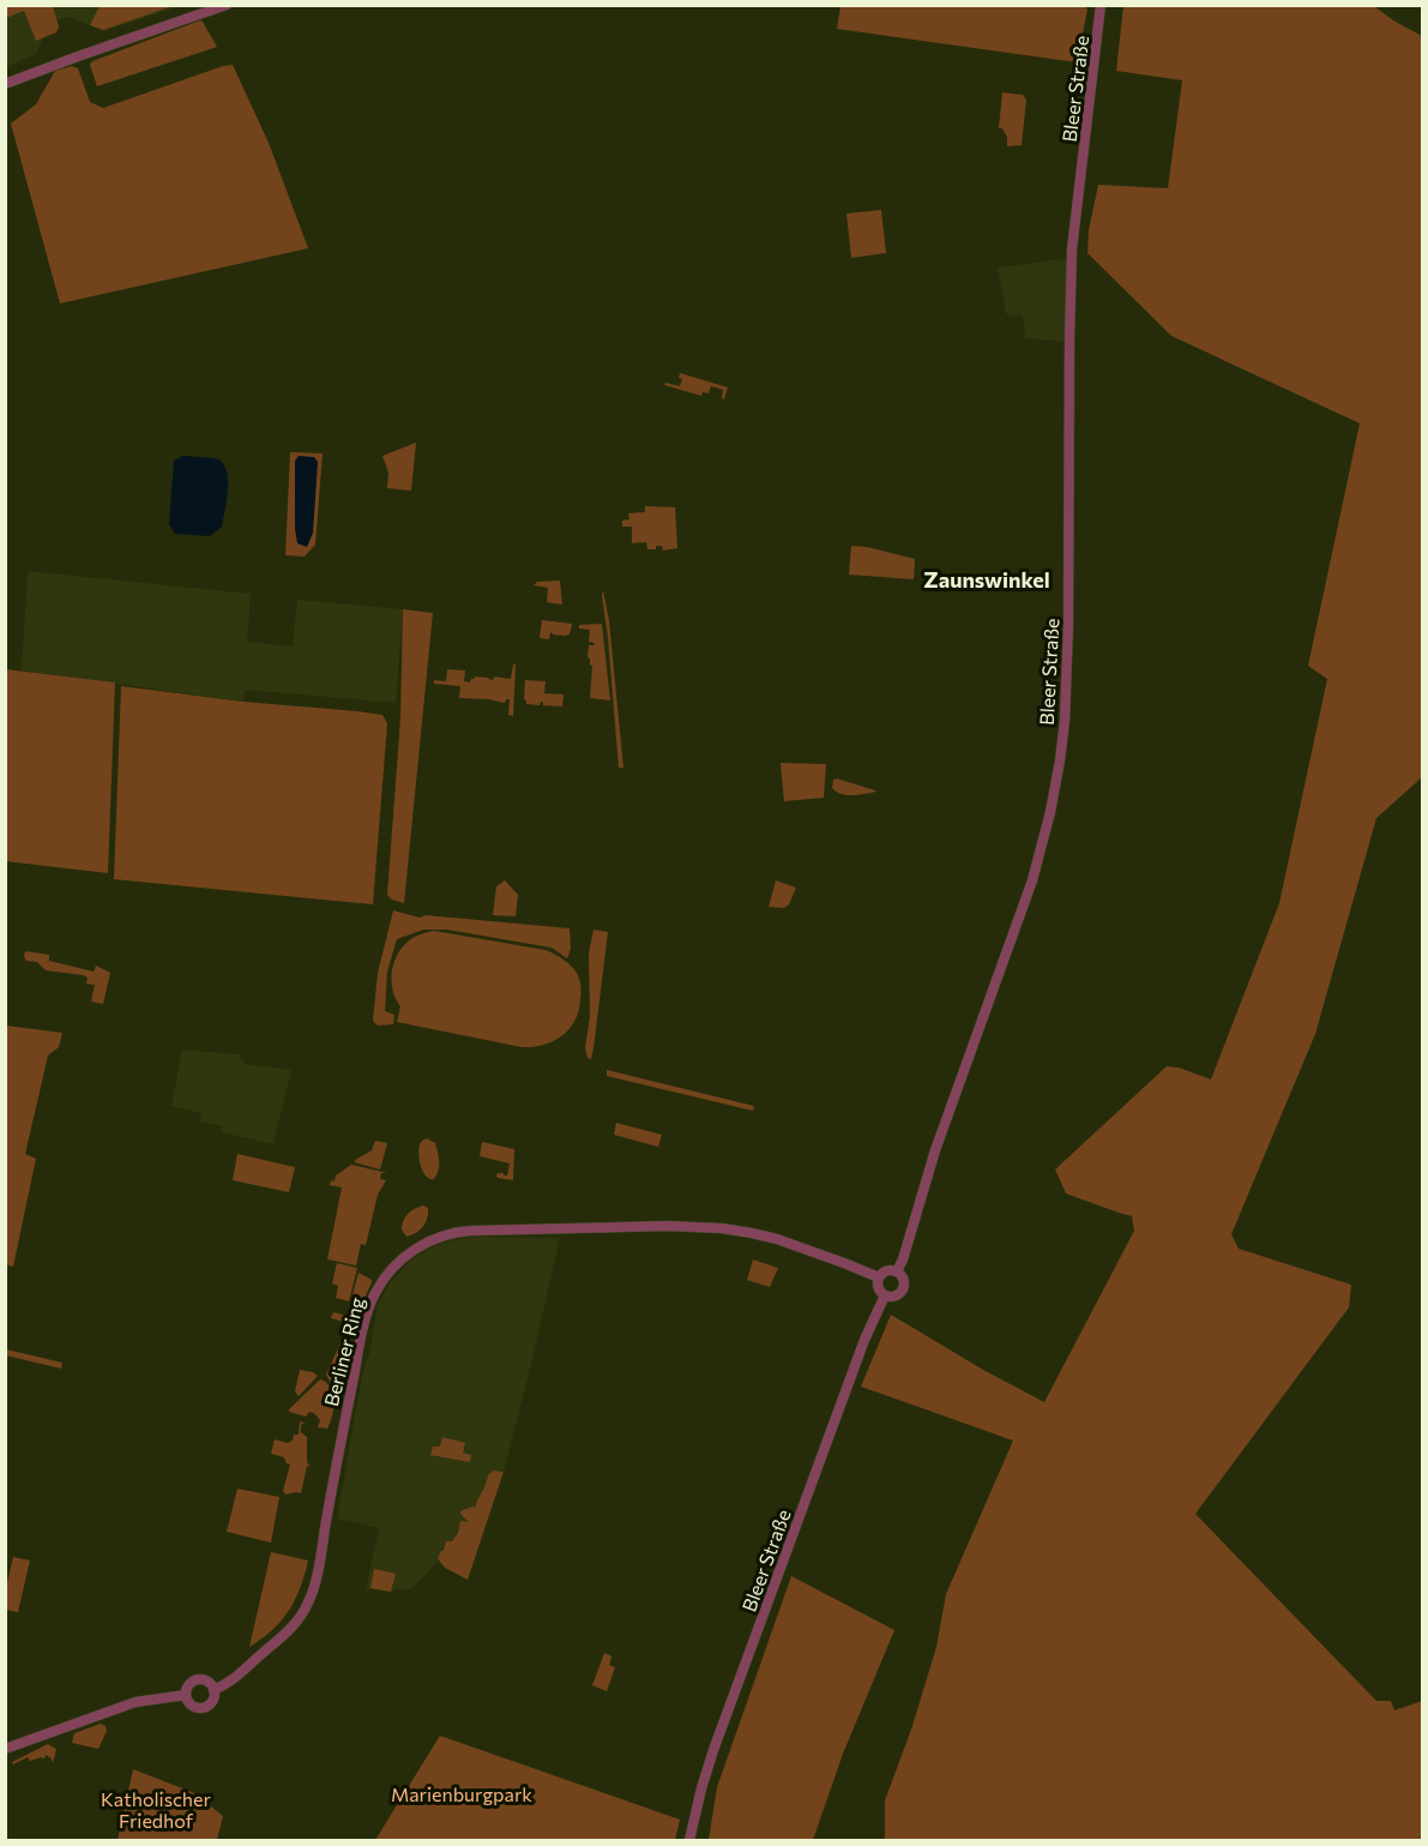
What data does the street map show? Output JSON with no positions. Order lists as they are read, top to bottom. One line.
{"streets":{"street":["Bleer Straße","Berliner Ring"]},"crossings":[["Bleer Straße","Berliner Ring"]],"districts":["Zaunswinkel"],"parks":["Marienburgpark","Katholischer Friedhof"]}
